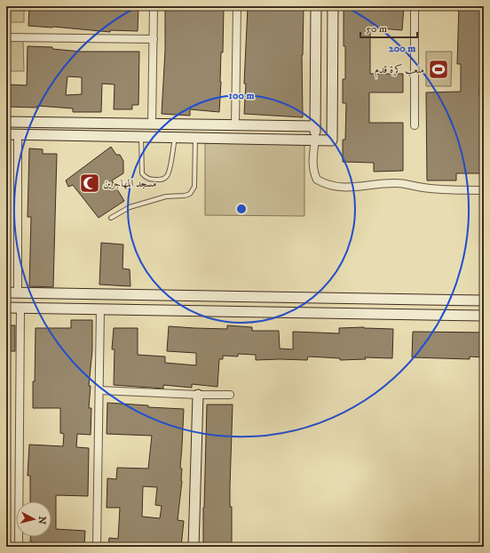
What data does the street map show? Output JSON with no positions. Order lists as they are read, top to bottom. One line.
{"places":{"sports":["ملعب كرة قدم"],"mosque":["مسجد المهاجرين"]},"scale_bar":"50 m","north":"right","rings":["200 m","100 m"]}
